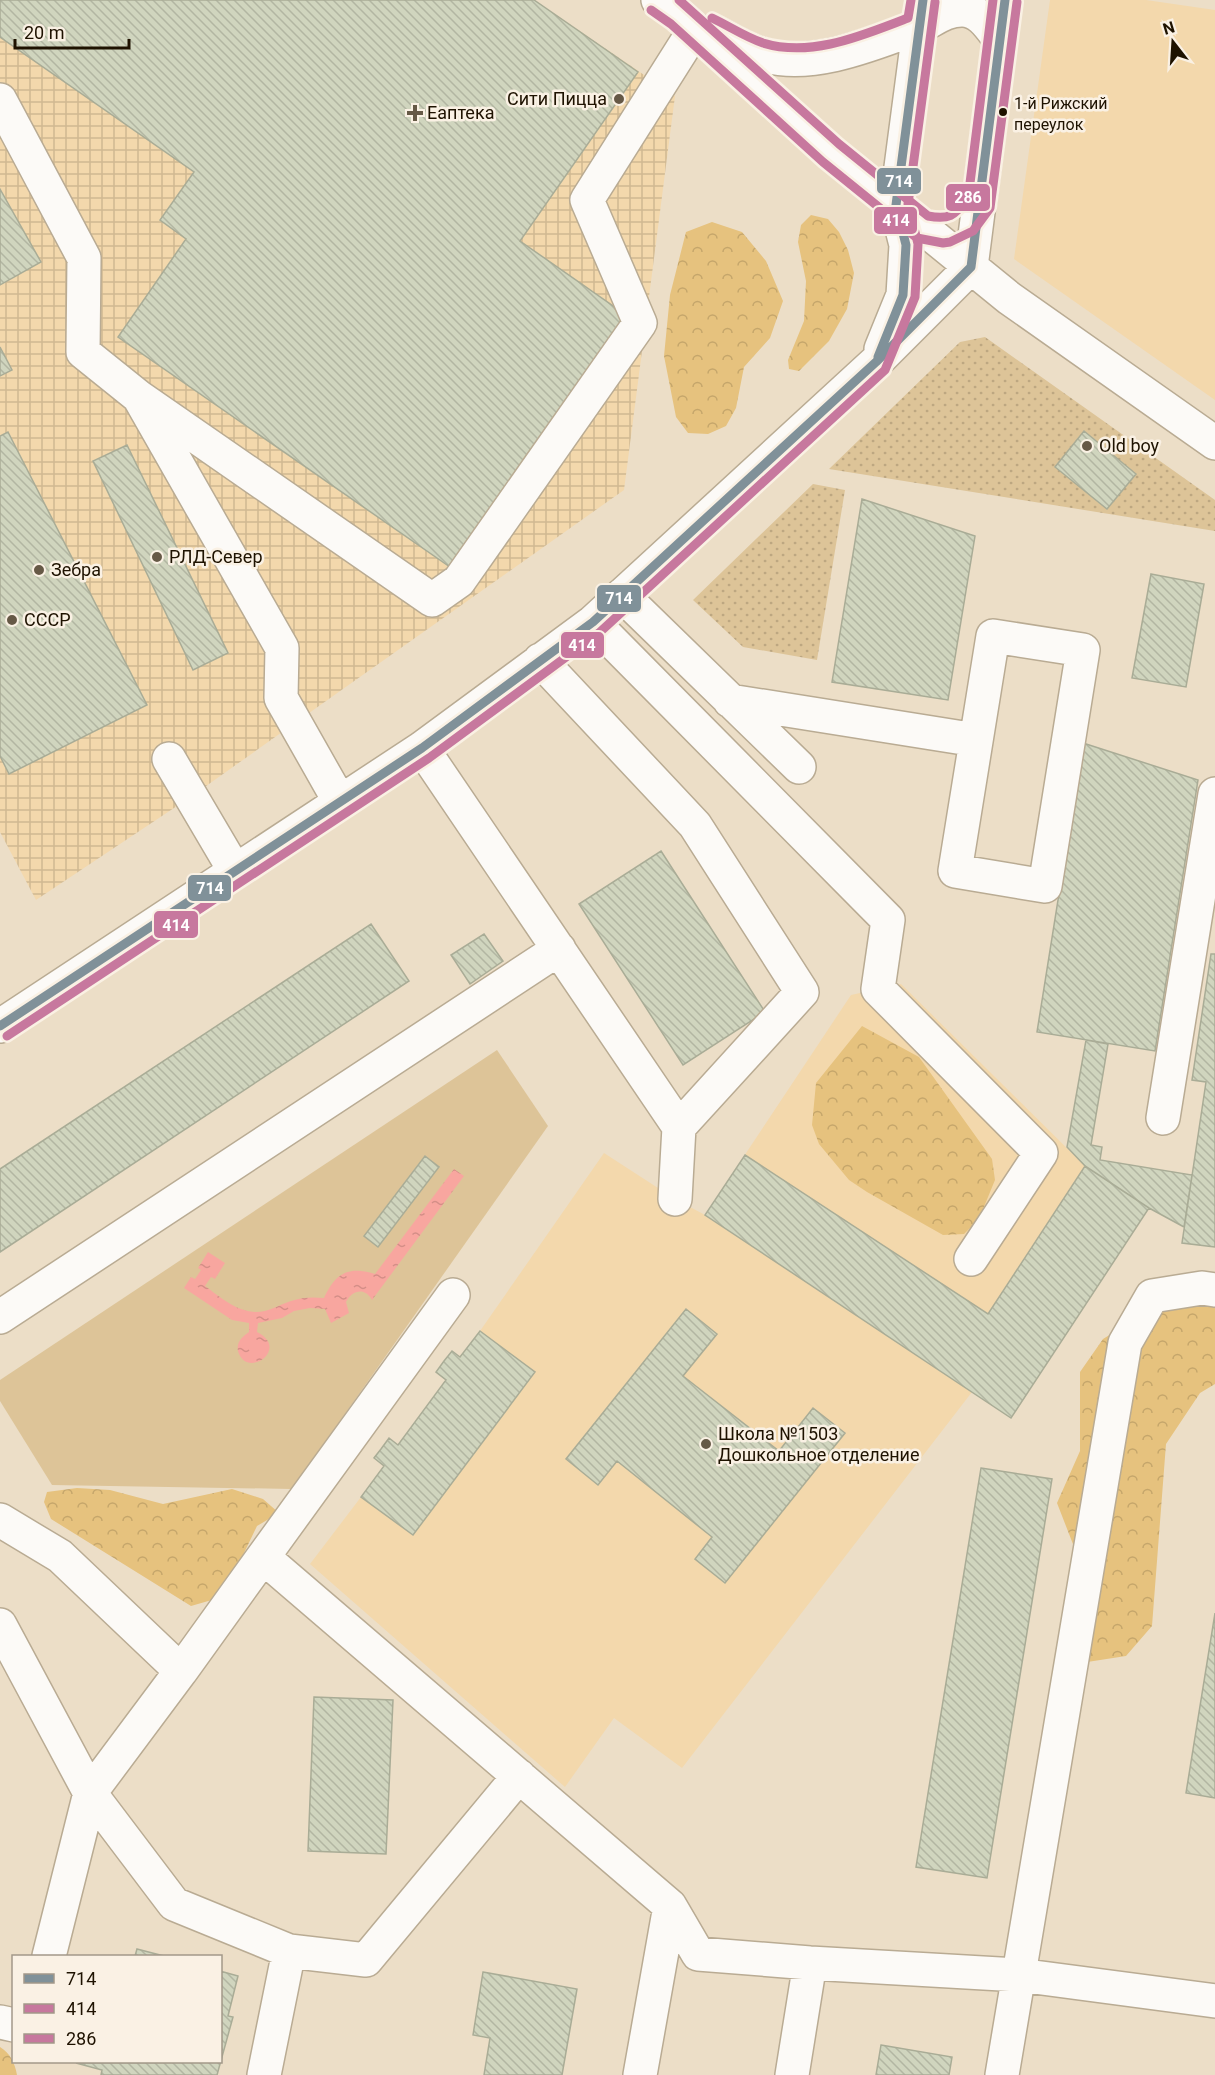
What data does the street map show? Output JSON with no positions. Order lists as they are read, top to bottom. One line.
{"places":{"other":["Сити Пицца","1-й Рижский переулок","Old boy","РЛД-Север","Зебра","СССР","Школа №1503 Дошкольное отделение"],"health":["Еаптека"]},"lines":["transit line 714","transit line 286","transit line 414"],"legend":["714","414","286"],"scale_bar":"20 m","north":"top"}
